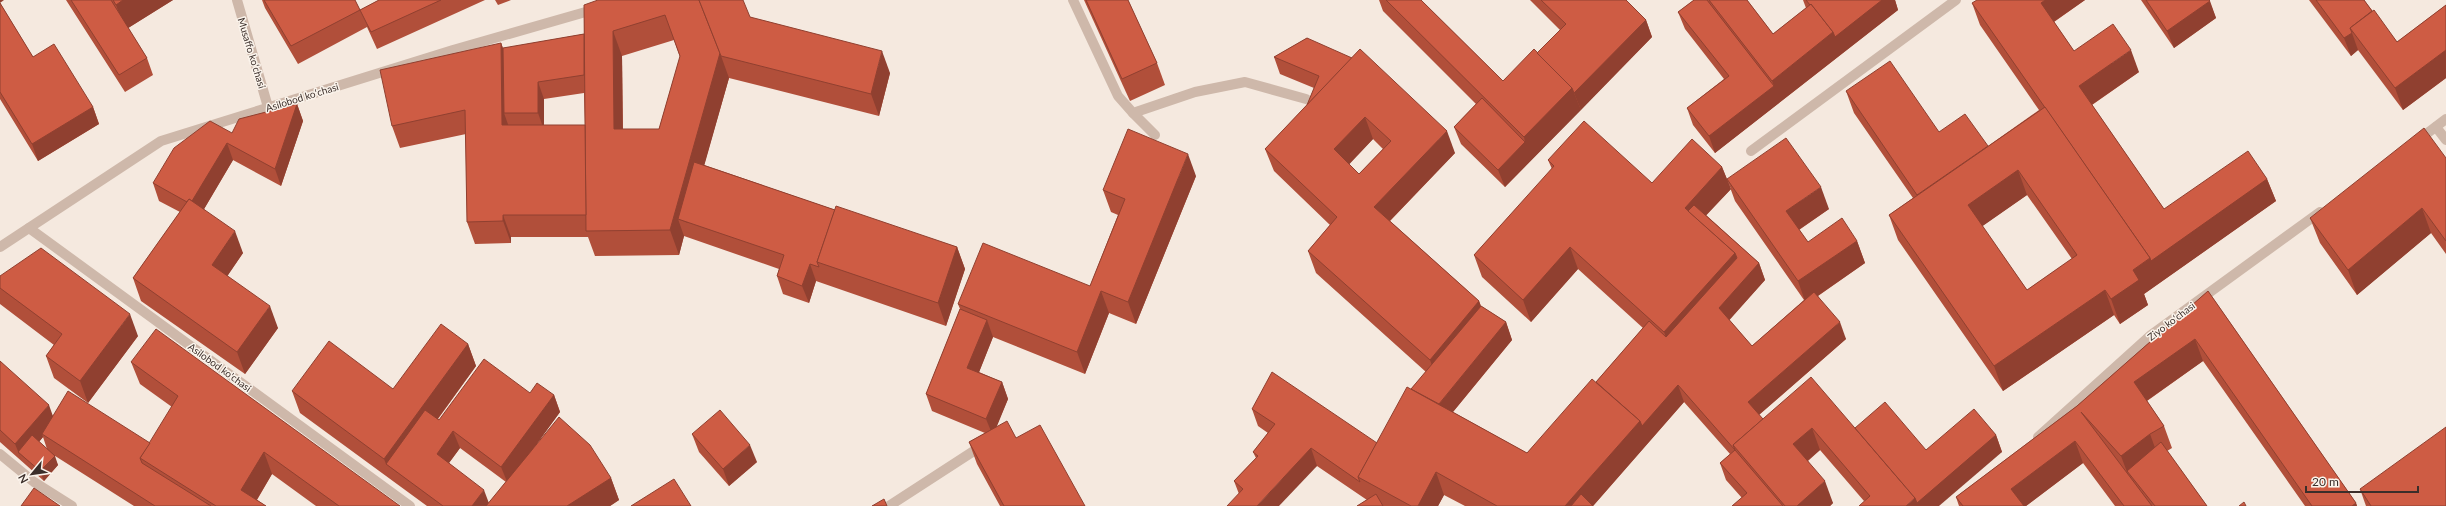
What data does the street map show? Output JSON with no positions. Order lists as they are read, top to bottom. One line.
{"streets":{"street":["Musaffo koʻchasi","Asilobod koʻchasi","Ziyo koʻchasi","Asilobod ko'chasi"]},"crossings":[["Musaffo koʻchasi","Asilobod koʻchasi"],["Asilobod koʻchasi","Asilobod ko'chasi"]],"scale_bar":"20 m","north":"bottom left"}
